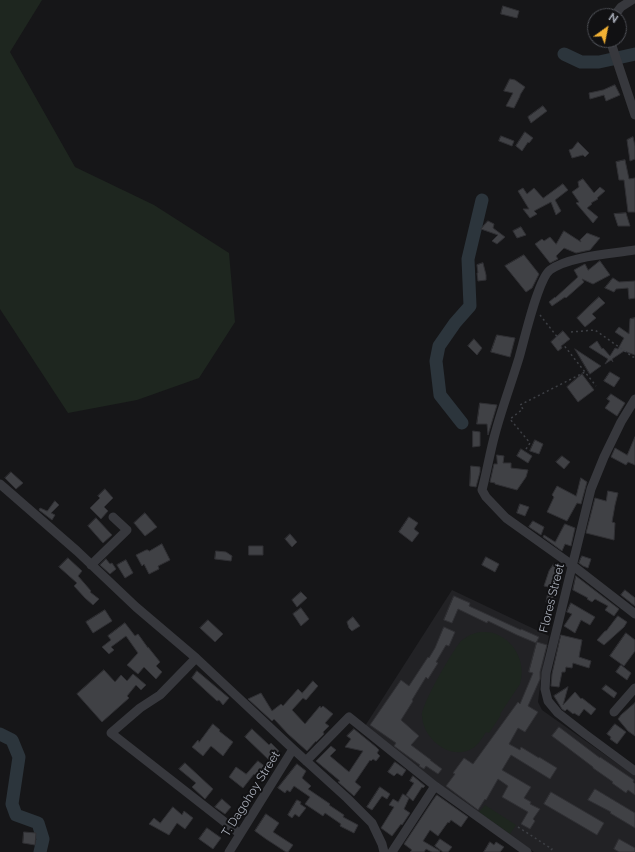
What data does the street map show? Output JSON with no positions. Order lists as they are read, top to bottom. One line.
{"streets":{"street":["Flores Street","T. Dagohoy Street"]},"north":"top right"}
